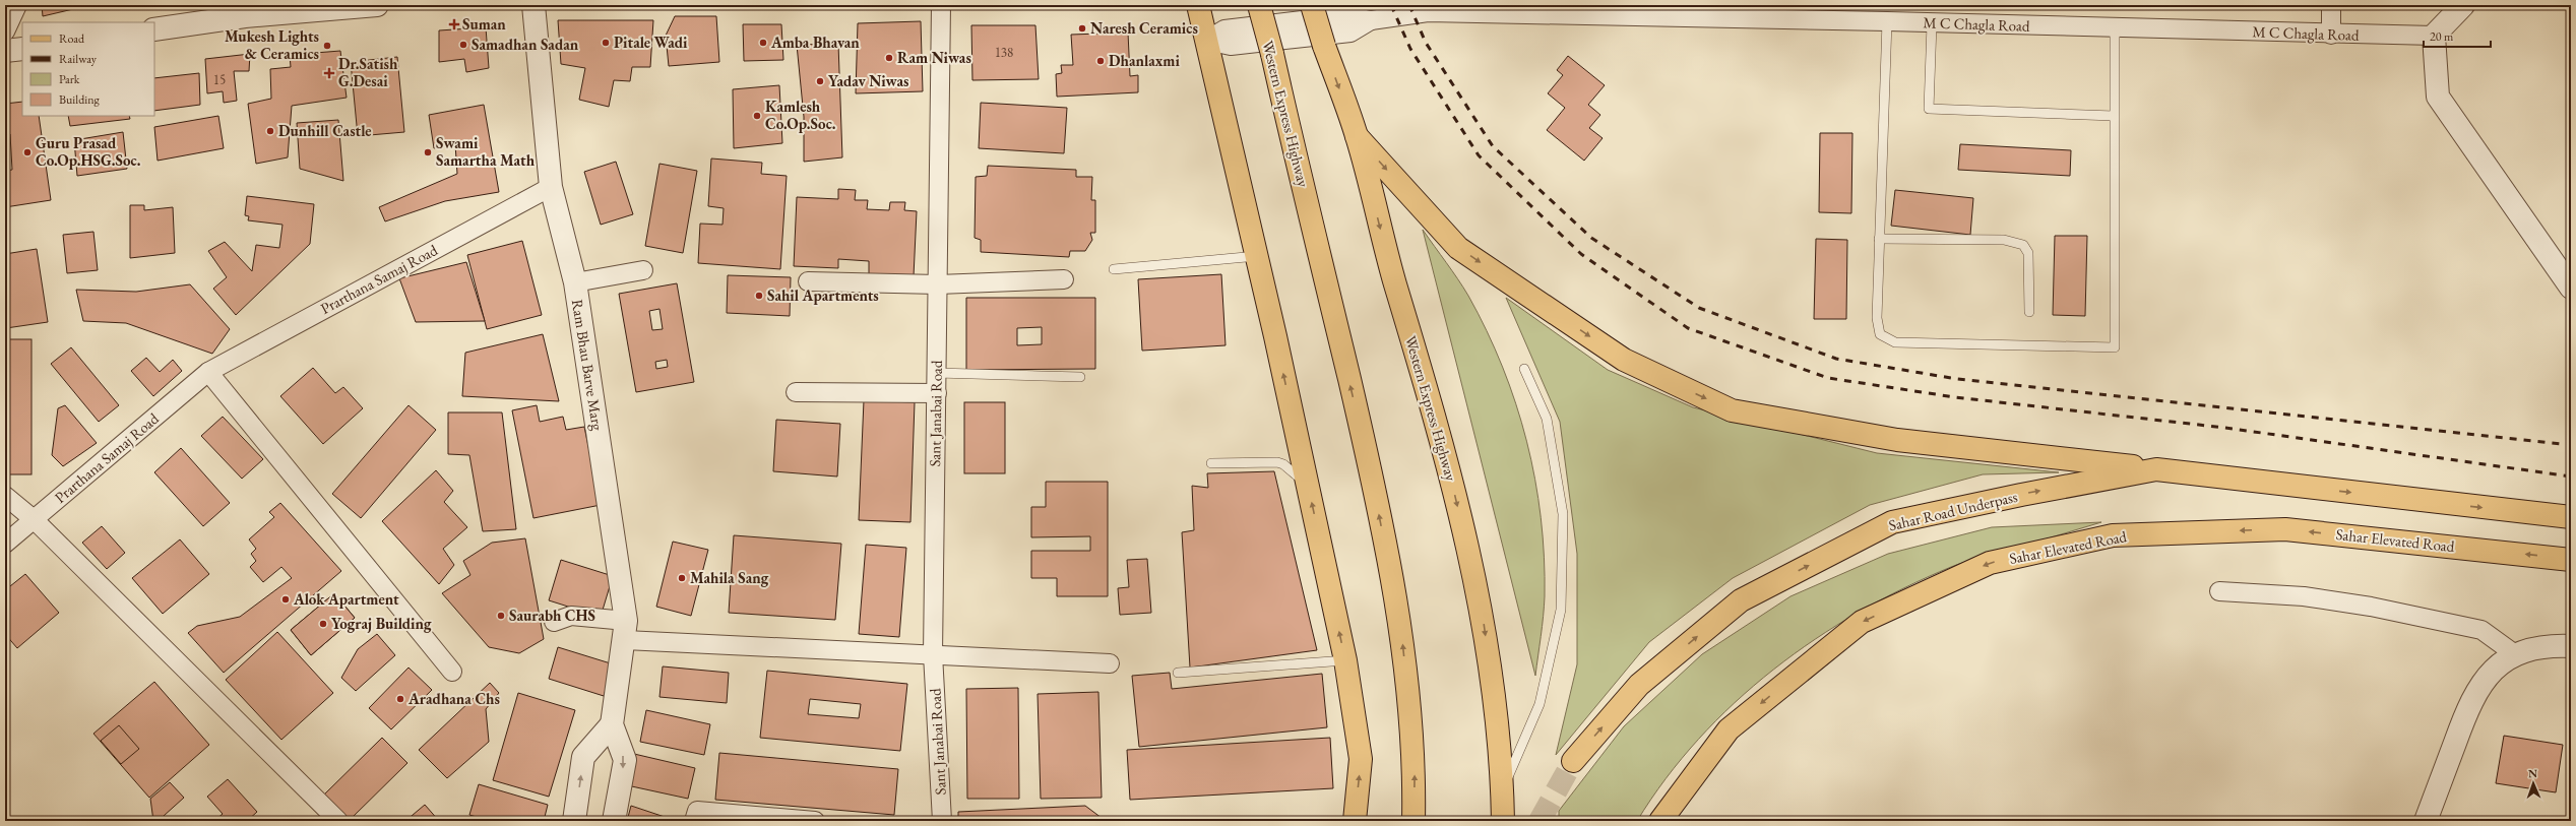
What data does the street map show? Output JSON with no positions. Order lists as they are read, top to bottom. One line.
{"streets":{"main road":["Western Express Highway","Sahar Road Underpass","Sahar Elevated Road"],"street":["M C Chagla Road","Prarthana Samaj Road","Ram Bhau Barve Marg","Sant Janabai Road"]},"crossings":[["Prarthana Samaj Road","Ram Bhau Barve Marg"]],"one_way":["Sahar Road Underpass","Sahar Elevated Road"],"places":{"health":["Suman","Dr.Satish G.Desai"],"other":["Naresh Ceramics","Pitale Wadi","Amba Bhavan","Samadhan Sadan","Mukesh Lights & Ceramics","Ram Niwas","Dhanlaxmi","Yadav Niwas","Kamlesh Co.Op.Soc.","Dunhill Castle","Guru Prasad Co.Op.HSG.Soc.","Swami Samartha Math","Sahil Apartments","Mahila Sang","Alok Apartment","Saurabh CHS","Yograj Building","Aradhana Chs"]},"house_numbers":["138","15"],"legend":["Road","Railway","Park","Building"],"scale_bar":"20 m","north":"top"}
